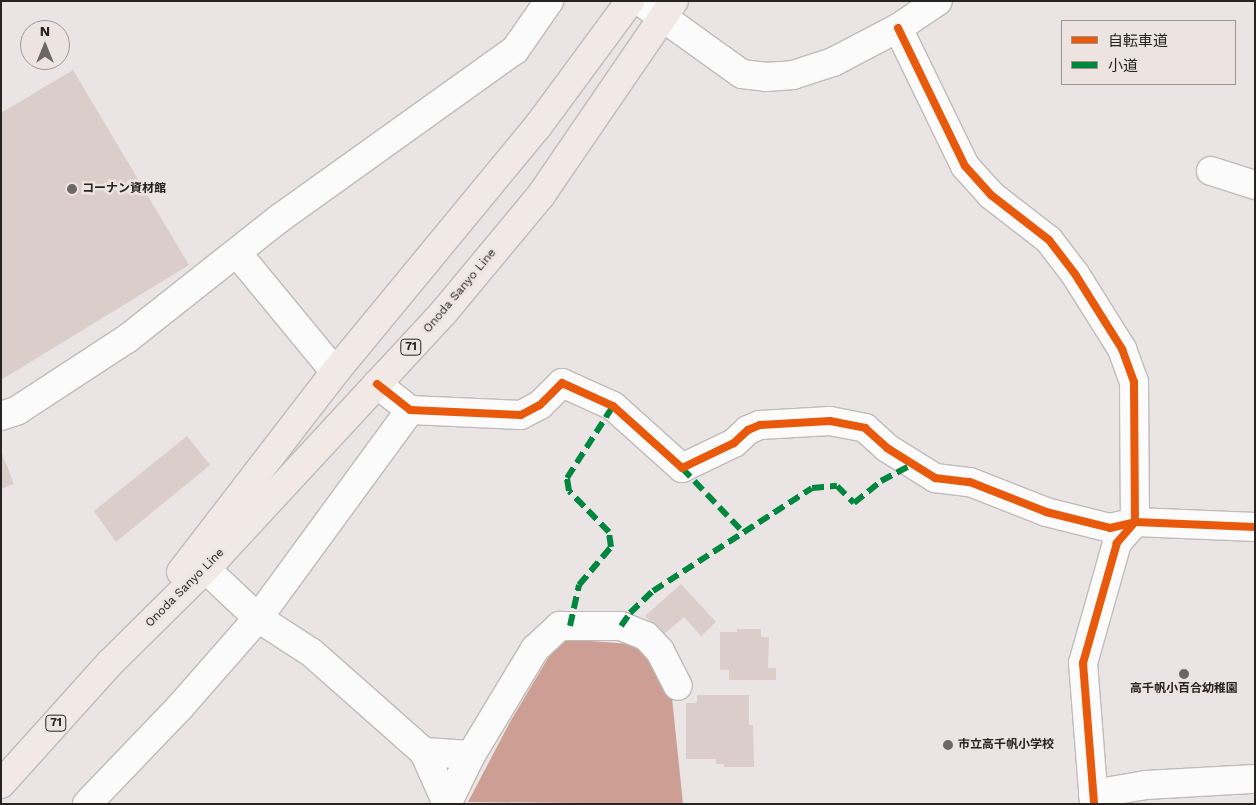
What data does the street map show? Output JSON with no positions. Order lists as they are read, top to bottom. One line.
{"streets":{"main road":["Onoda Sanyo Line","71"]},"places":["コーナン資材館","高千帆小百合幼稚園","市立高千帆小学校"],"legend":["自転車道","小道"],"north":"top"}
